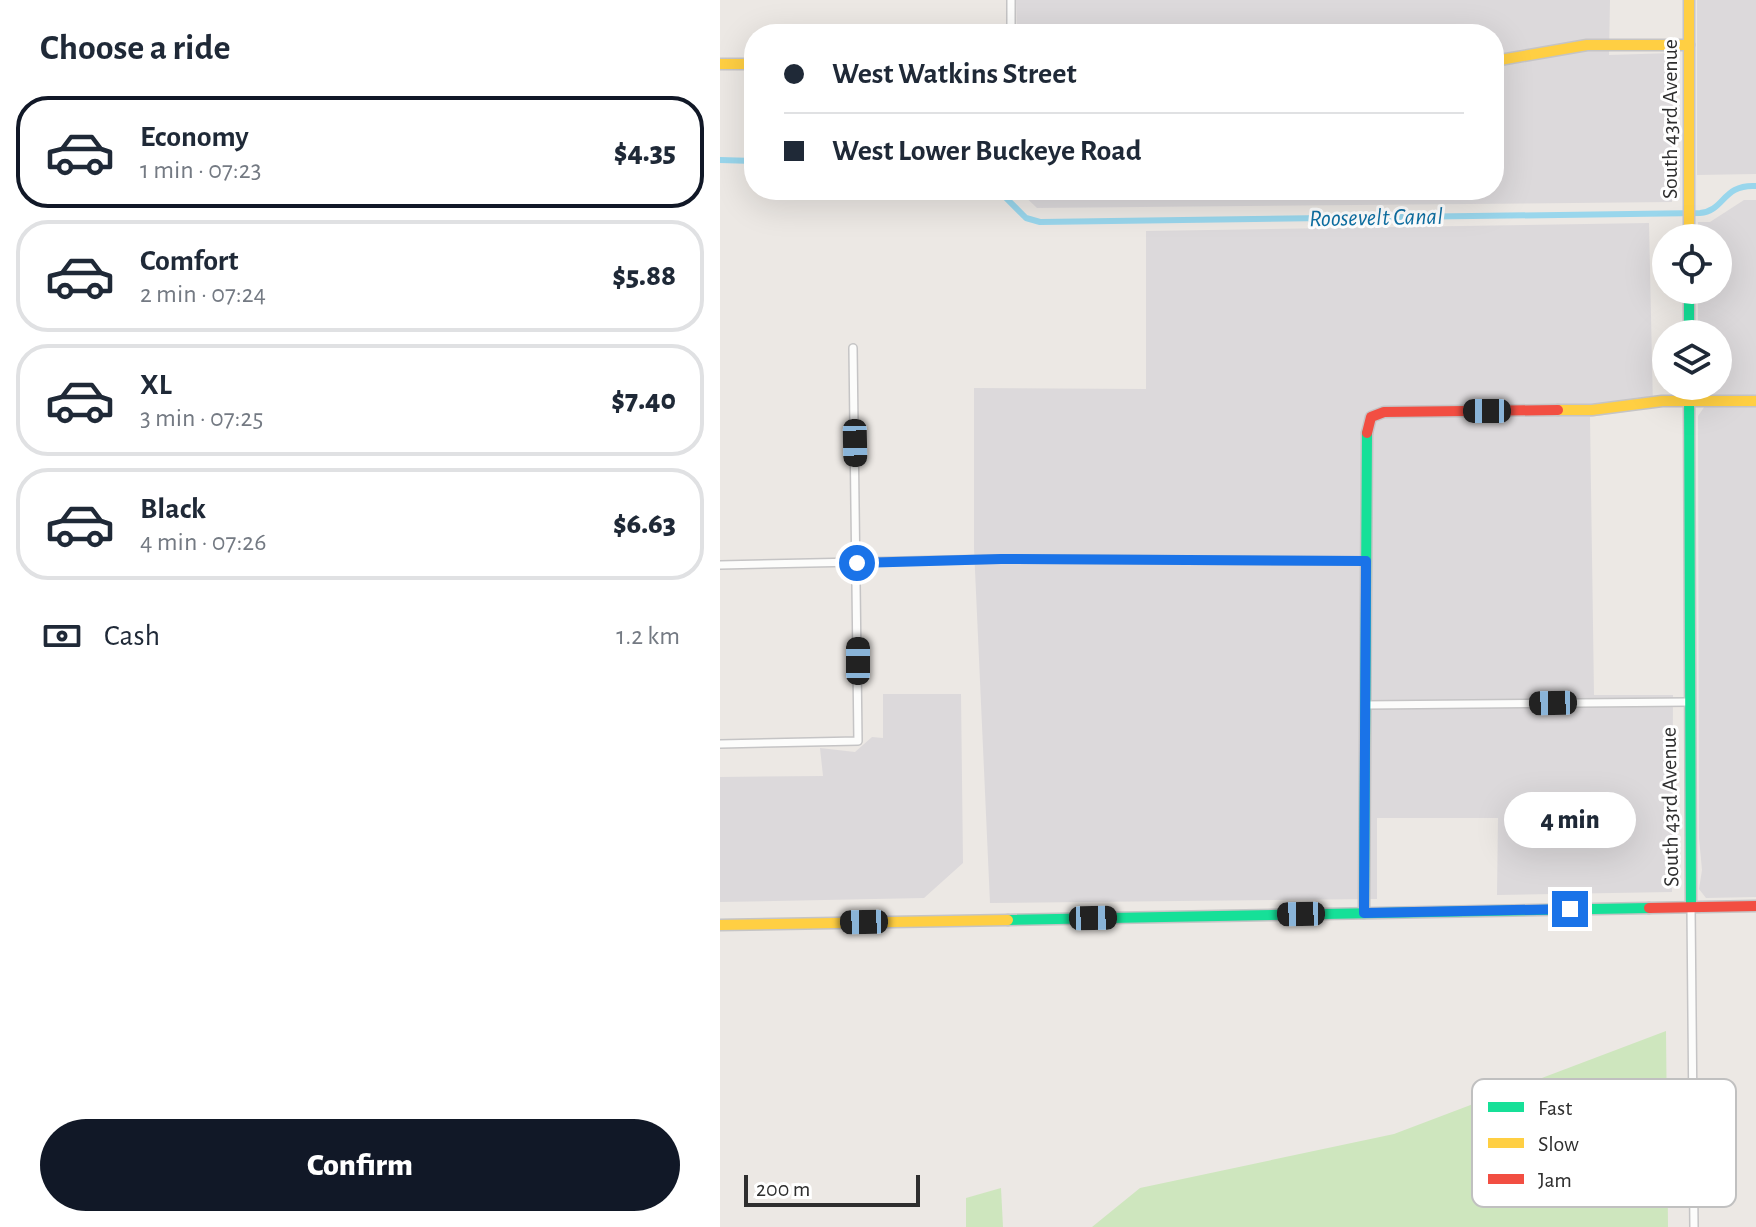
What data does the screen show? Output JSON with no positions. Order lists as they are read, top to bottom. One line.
{"streets":{"main road":["South 43rd Avenue"]},"water":["Roosevelt Canal"],"legend":["Fast","Slow","Jam"],"scale_bar":"200 m","page":{"heading":"Choose a ride","banner":["West Watkins Street","West Lower Buckeye Road"],"list":[{"name":"Economy","note":"1 min · 07:23","value":"$4.35"},{"name":"Comfort","note":"2 min · 07:24","value":"$5.88"},{"name":"XL","note":"3 min · 07:25","value":"$7.40"},{"name":"Black","note":"4 min · 07:26","value":"$6.63"}],"pay":["Cash","1.2 km"],"bubble":"4 min","buttons":"Confirm","scale":"200 m"}}
